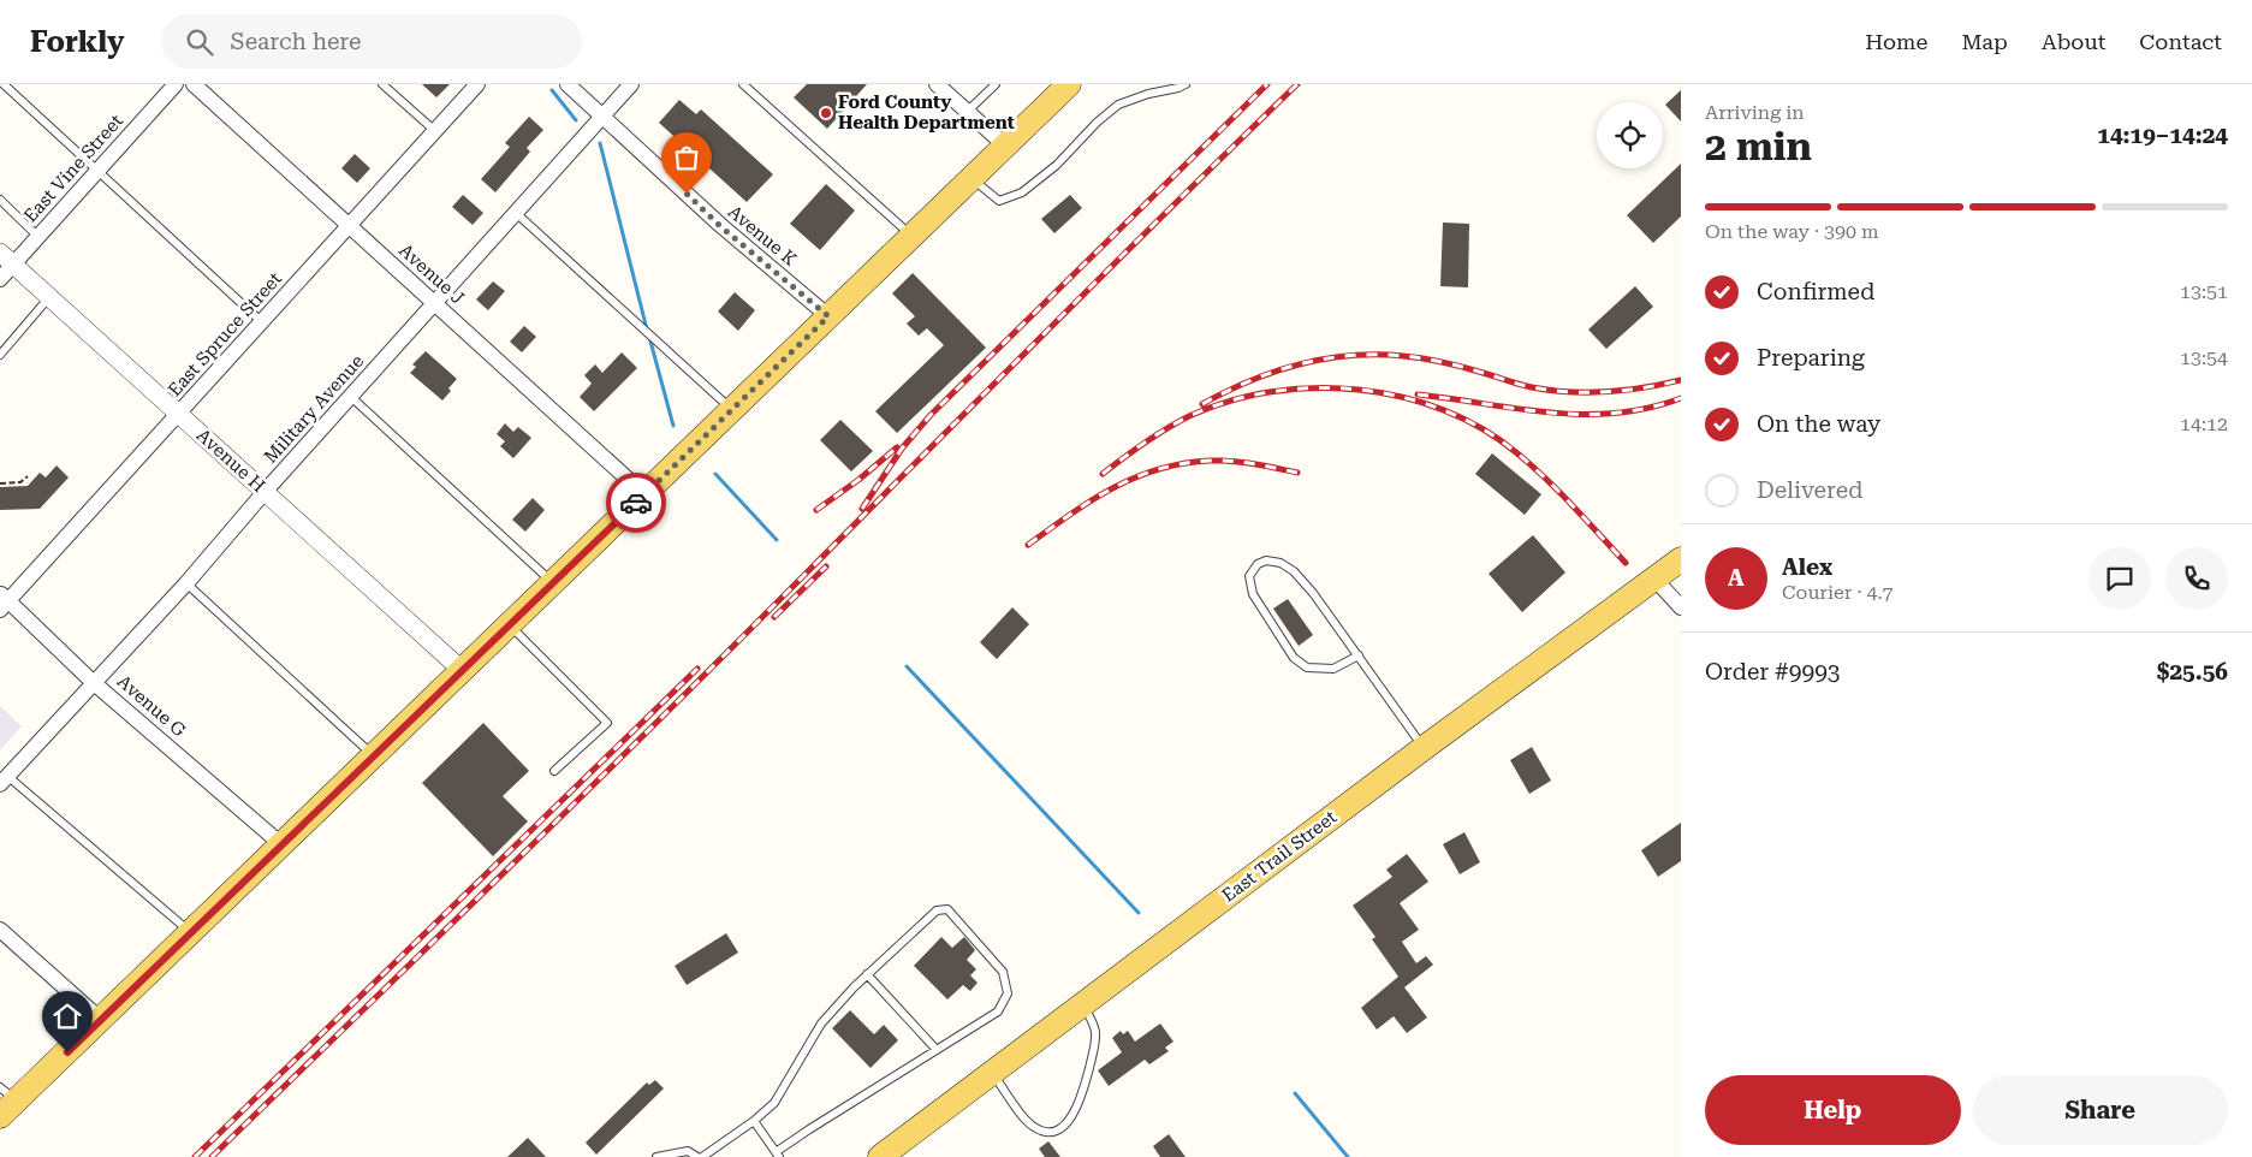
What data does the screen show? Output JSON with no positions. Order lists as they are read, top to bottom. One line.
{"streets":{"main road":["East Trail Street"],"street":["East Vine Street","Avenue K","Avenue J","East Spruce Street","Military Avenue","Avenue H","Avenue G"]},"crossings":[["East Vine Street","Avenue H"],["Avenue K","Military Avenue"],["Avenue J","East Spruce Street"],["Avenue J","Military Avenue"],["East Spruce Street","Avenue H"],["East Spruce Street","Avenue G"],["Military Avenue","Avenue H"],["Military Avenue","Avenue G"]],"places":["Ford County Health Department"],"page":{"header":"Forkly","search":"Search here","nav":["Home","Map","About","Contact"],"heading":["2 min","Arriving in","14:19–14:24"],"panel":["Alex","Courier · 4.7","Order #9993","$25.56"],"bar":"On the way · 390 m","list":[["Confirmed","13:51"],["Preparing","13:54"],["On the way","14:12"],"Delivered"],"round":"A","buttons":["Help","Share"]}}
